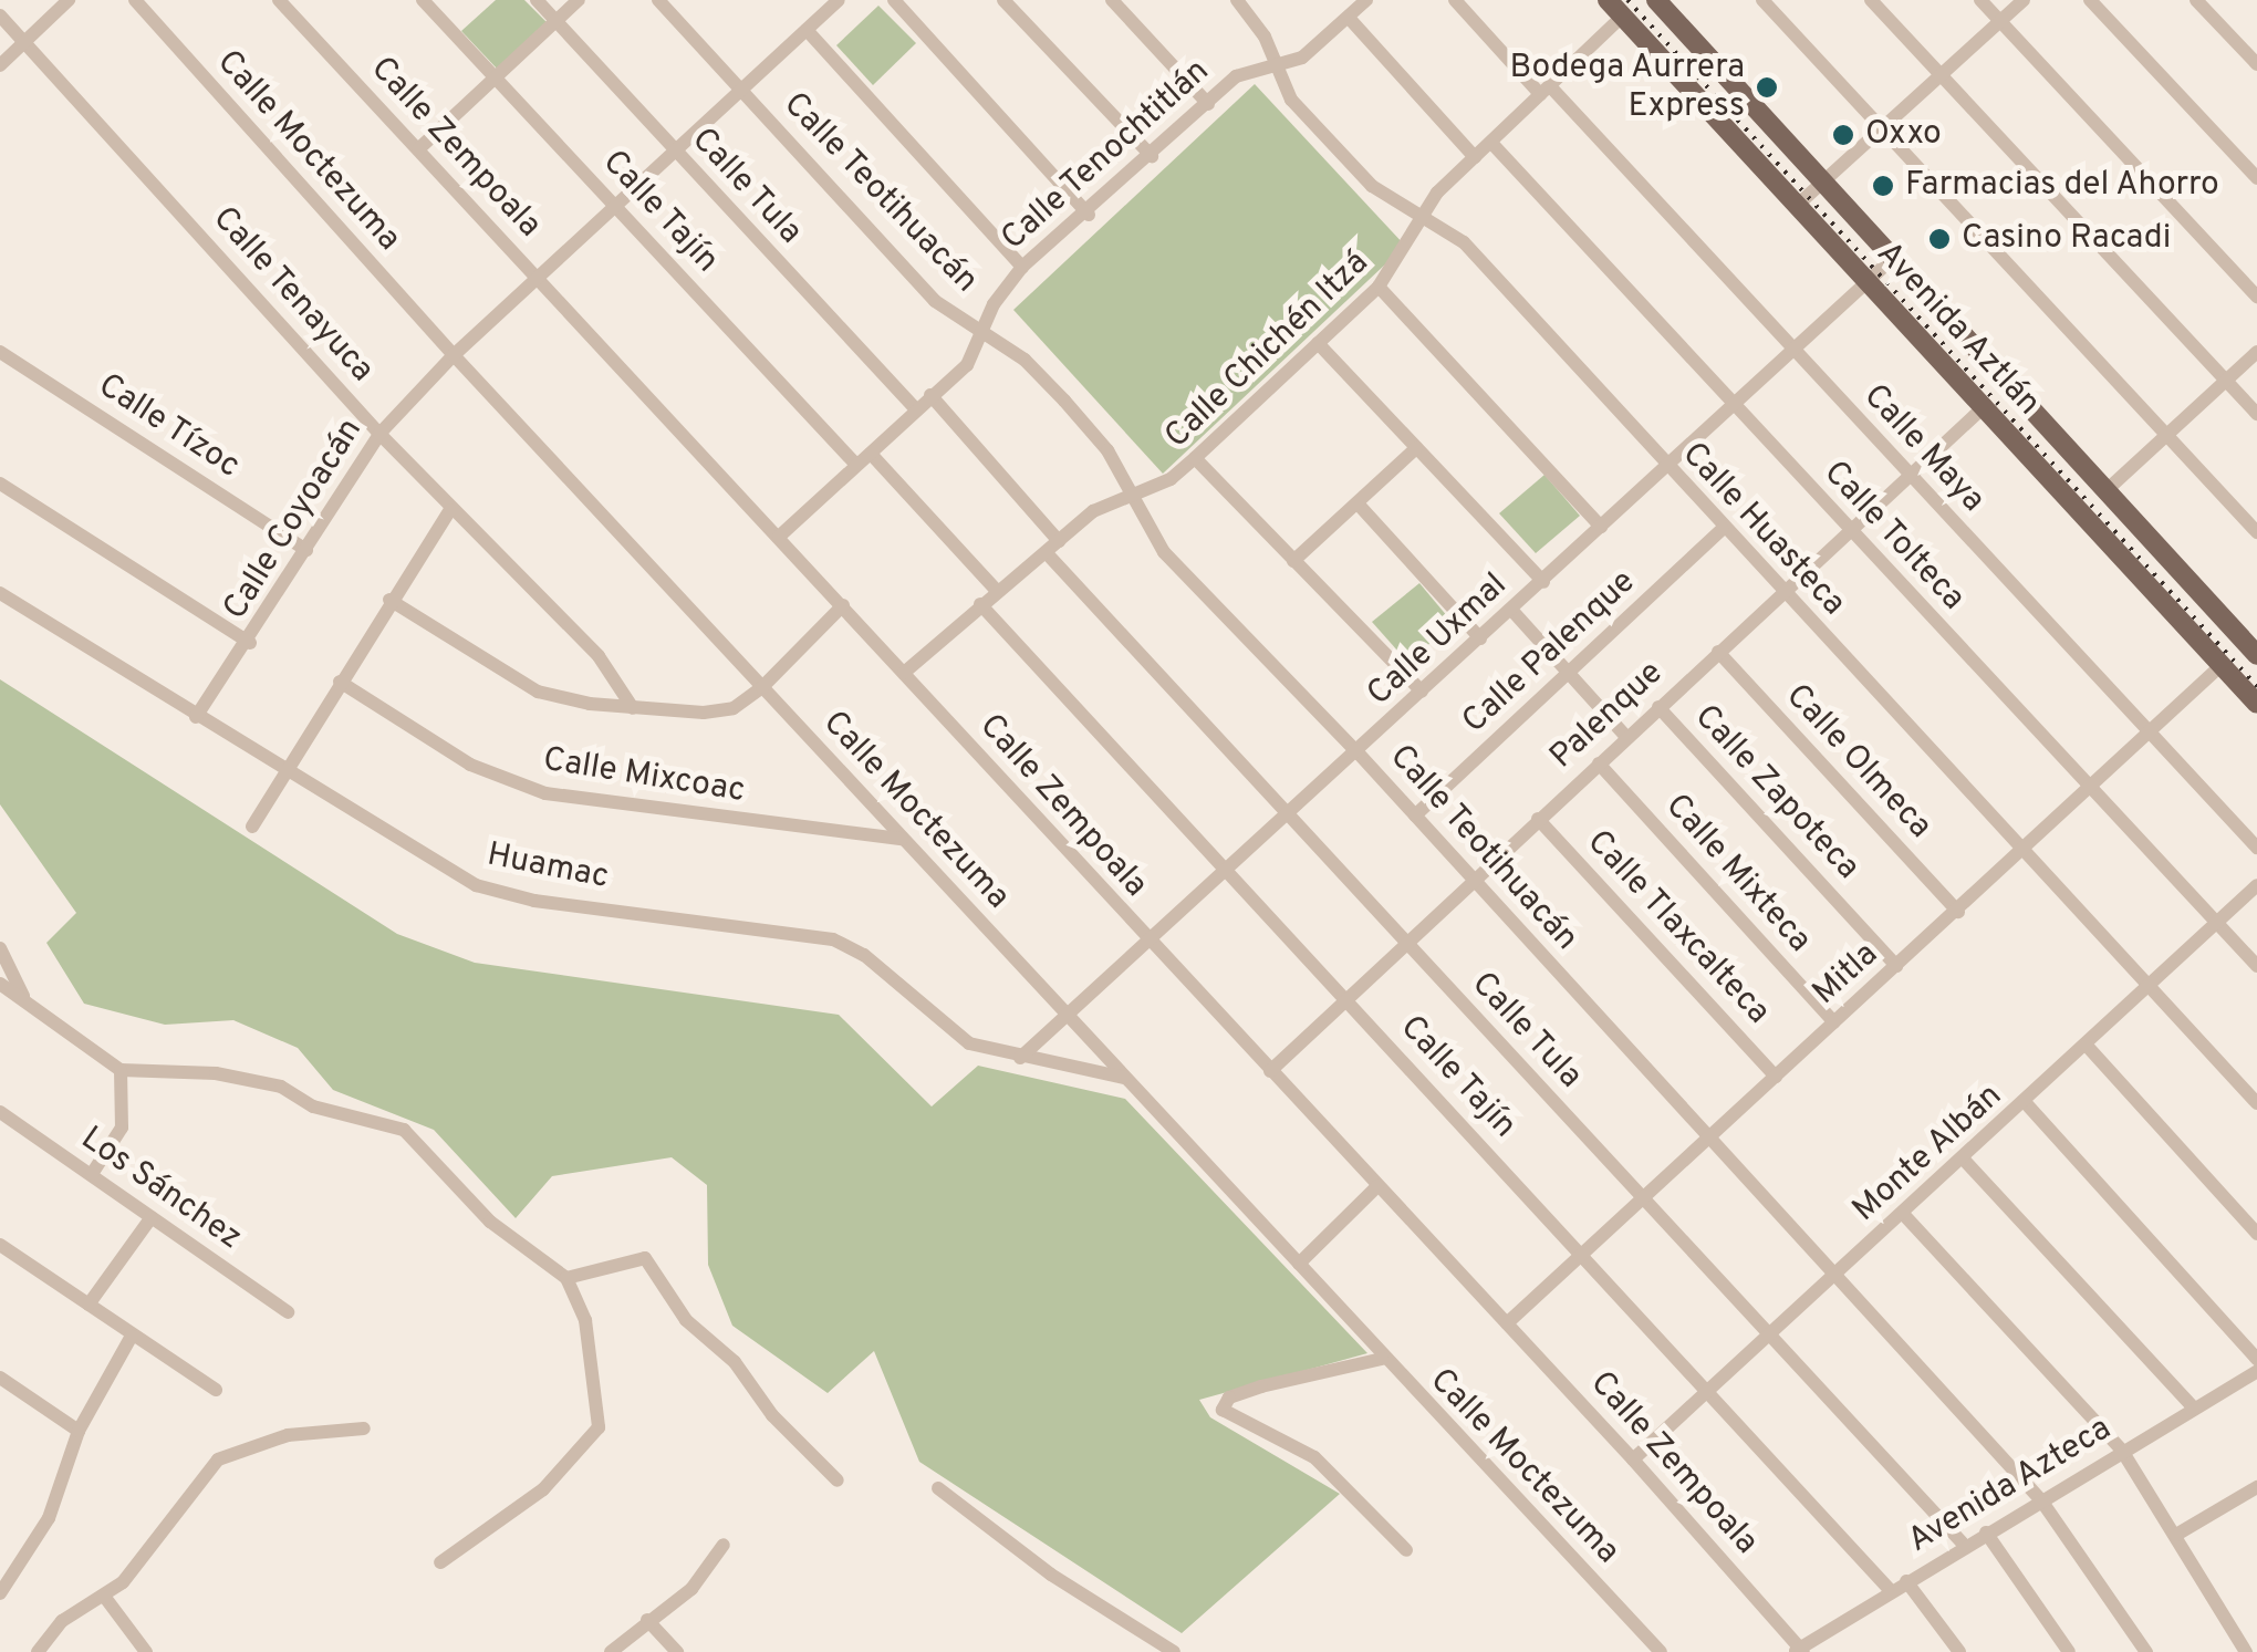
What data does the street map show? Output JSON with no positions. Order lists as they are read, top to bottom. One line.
{"streets":{"main road":["Avenida Aztlán"],"street":["Calle Zempoala","Calle Moctezuma","Calle Tenochtitlán","Calle Tula","Calle Teotihuacán","Calle Tajín","Calle Tenayuca","Calle Chichén Itzá","Calle Tízoc","Calle Maya","Calle Coyoacán","Calle Huasteca","Calle Tolteca","Calle Uxmal","Calle Palenque","Palenque","Calle Olmeca","Calle Mixcoac","Calle Zapoteca","Huamac","Calle Mixteca","Calle Tlaxcalteca","Mitla","Monte Albán","Los Sánchez","Avenida Azteca"]},"crossings":[["Calle Zempoala","Calle Tenochtitlán"],["Calle Zempoala","Calle Chichén Itzá"],["Calle Zempoala","Calle Coyoacán"],["Calle Zempoala","Calle Uxmal"],["Calle Zempoala","Palenque"],["Calle Zempoala","Mitla"],["Calle Zempoala","Monte Albán"],["Calle Zempoala","Avenida Azteca"],["Calle Moctezuma","Calle Coyoacán"],["Calle Moctezuma","Calle Uxmal"],["Calle Moctezuma","Calle Mixcoac"],["Calle Moctezuma","Huamac"],["Calle Tenochtitlán","Calle Tula"],["Calle Tenochtitlán","Calle Teotihuacán"],["Calle Tenochtitlán","Calle Tajín"],["Calle Tenochtitlán","Calle Huasteca"],["Calle Tula","Calle Chichén Itzá"],["Calle Tula","Calle Coyoacán"],["Calle Tula","Calle Uxmal"],["Calle Tula","Palenque"],["Calle Tula","Mitla"],["Calle Tula","Monte Albán"],["Calle Tula","Avenida Azteca"],["Calle Teotihuacán","Calle Chichén Itzá"],["Calle Teotihuacán","Calle Coyoacán"],["Calle Teotihuacán","Calle Uxmal"],["Calle Teotihuacán","Calle Palenque"],["Calle Teotihuacán","Palenque"],["Calle Teotihuacán","Mitla"],["Calle Teotihuacán","Monte Albán"],["Calle Teotihuacán","Avenida Azteca"],["Calle Tajín","Calle Chichén Itzá"],["Calle Tajín","Calle Coyoacán"],["Calle Tajín","Calle Uxmal"],["Calle Tajín","Palenque"],["Calle Tajín","Mitla"],["Calle Tajín","Monte Albán"],["Calle Tajín","Avenida Azteca"],["Calle Tenayuca","Calle Coyoacán"],["Avenida Aztlán","Calle Chichén Itzá"],["Avenida Aztlán","Calle Uxmal"],["Avenida Aztlán","Palenque"],["Avenida Aztlán","Mitla"],["Calle Chichén Itzá","Calle Maya"],["Calle Chichén Itzá","Calle Huasteca"],["Calle Chichén Itzá","Calle Tolteca"],["Calle Tízoc","Calle Coyoacán"],["Calle Maya","Calle Uxmal"],["Calle Maya","Palenque"],["Calle Maya","Mitla"],["Calle Coyoacán","Huamac"],["Calle Huasteca","Calle Uxmal"],["Calle Huasteca","Calle Palenque"],["Calle Huasteca","Palenque"],["Calle Huasteca","Mitla"],["Calle Huasteca","Monte Albán"],["Calle Tolteca","Calle Uxmal"],["Calle Tolteca","Palenque"],["Calle Tolteca","Mitla"],["Calle Tolteca","Monte Albán"],["Calle Uxmal","Huamac"],["Palenque","Calle Olmeca"],["Palenque","Calle Zapoteca"],["Palenque","Calle Mixteca"],["Palenque","Calle Tlaxcalteca"],["Calle Olmeca","Mitla"],["Calle Zapoteca","Mitla"],["Calle Mixteca","Mitla"],["Calle Tlaxcalteca","Mitla"]],"places":["Bodega Aurrera Express","Oxxo","Farmacias del Ahorro","Casino Racadi"]}
